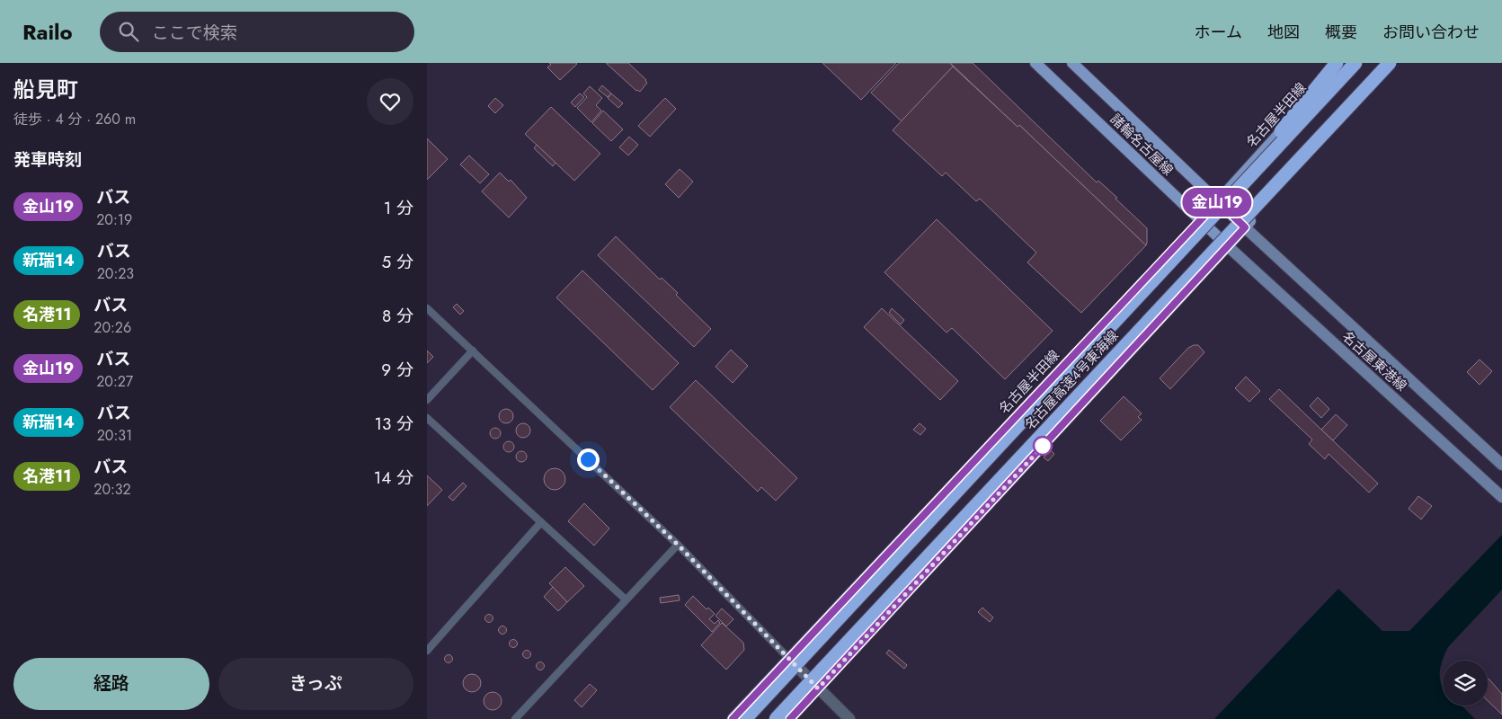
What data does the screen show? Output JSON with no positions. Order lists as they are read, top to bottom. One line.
{"streets":{"highway":["名古屋高速4号東海線"],"main road":["名古屋半田線","諸輪名古屋線","名古屋東港線"]},"crossings":[["名古屋半田線","諸輪名古屋線"],["名古屋半田線","名古屋高速4号東海線"],["諸輪名古屋線","名古屋東港線"],["諸輪名古屋線","名古屋高速4号東海線"]],"lines":["bus line 金山19"],"page":{"header":"Railo","search":"ここで検索","nav":["ホーム","地図","概要","お問い合わせ"],"heading":[["船見町","徒歩 · 4 分 · 260 m"],"発車時刻"],"on_map":"金山19","list":[{"mark":"金山19","name":"バス","note":"20:19","value":"1 分"},{"mark":"新瑞14","name":"バス","note":"20:23","value":"5 分"},{"mark":"名港11","name":"バス","note":"20:26","value":"8 分"},{"mark":"金山19","name":"バス","note":"20:27","value":"9 分"},{"mark":"新瑞14","name":"バス","note":"20:31","value":"13 分"},{"mark":"名港11","name":"バス","note":"20:32","value":"14 分"}],"buttons":["経路","きっぷ"]}}
